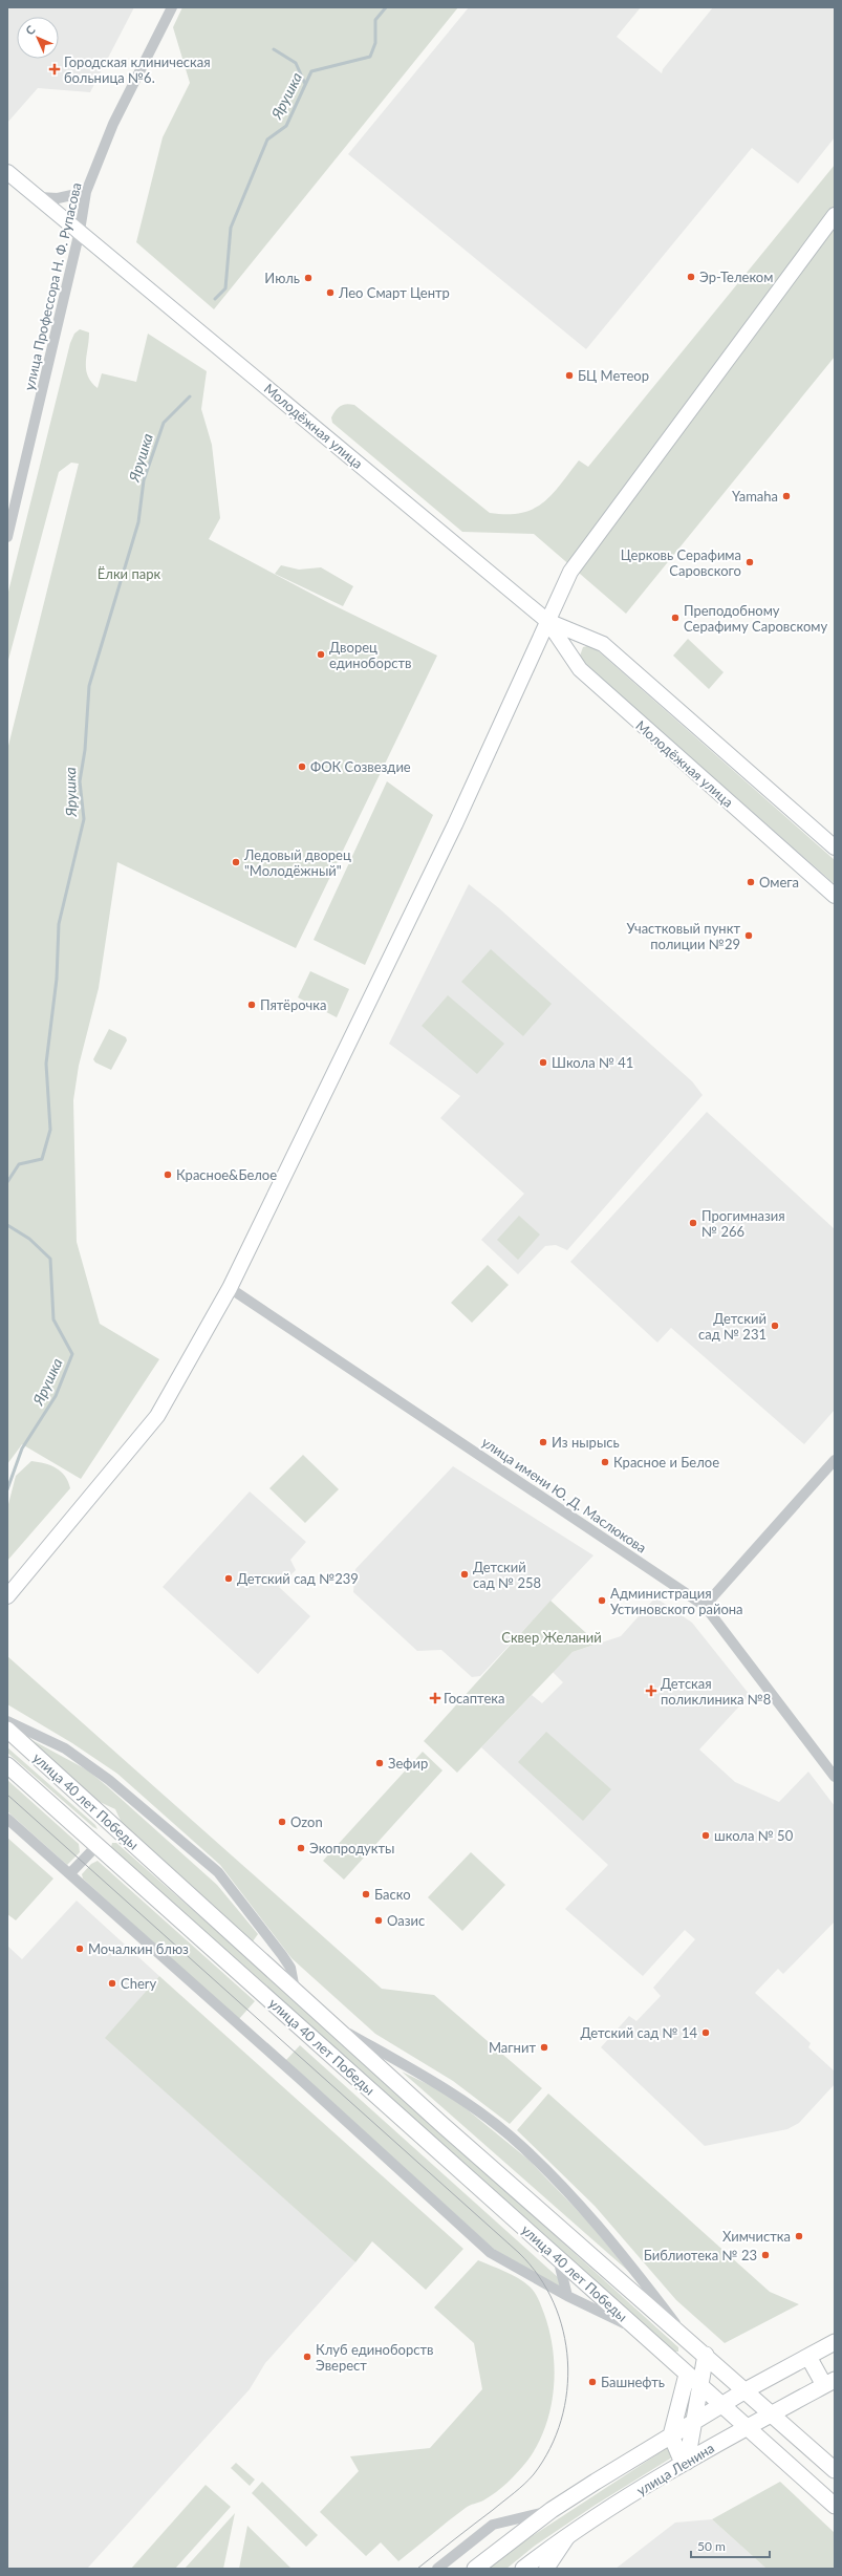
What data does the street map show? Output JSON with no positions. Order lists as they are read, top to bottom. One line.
{"streets":{"main road":["улица 40 лет Победы","улица Ленина"],"street":["улица Профессора Н. Ф. Рупасова","Молодёжная улица","улица имени Ю. Д. Маслюкова"]},"crossings":[["улица Профессора Н. Ф. Рупасова","Молодёжная улица"],["улица 40 лет Победы","улица Ленина"]],"water":["Ярушка"],"parks":["Ёлки парк","Сквер Желаний"],"places":{"health":["Городская клиническая больница №6.","Детская поликлиника №8","Госаптека"],"other":["Эр-Телеком","Июль","Лео Смарт Центр","БЦ Метеор","Yamaha","Церковь Серафима Саровского","Преподобному Серафиму Саровскому","Дворец единоборств","ФОК Созвездие","Ледовый дворец \"Молодёжный\"","Омега","Участковый пункт полиции №29","Пятёрочка","Школа № 41","Красное&Белое","Прогимназия № 266","Детский сад № 231","Из нырысь","Красное и Белое","Детский сад № 258","Детский сад №239","Администрация Устиновского района","Зефир","Ozon","школа № 50","Экопродукты","Баско","Оазис","Мочалкин блюз","Chery","Детский сад № 14","Магнит","Химчистка","Библиотека № 23","Клуб единоборств Эверест","Башнефть"]},"scale_bar":"50 m","north":"top left"}
